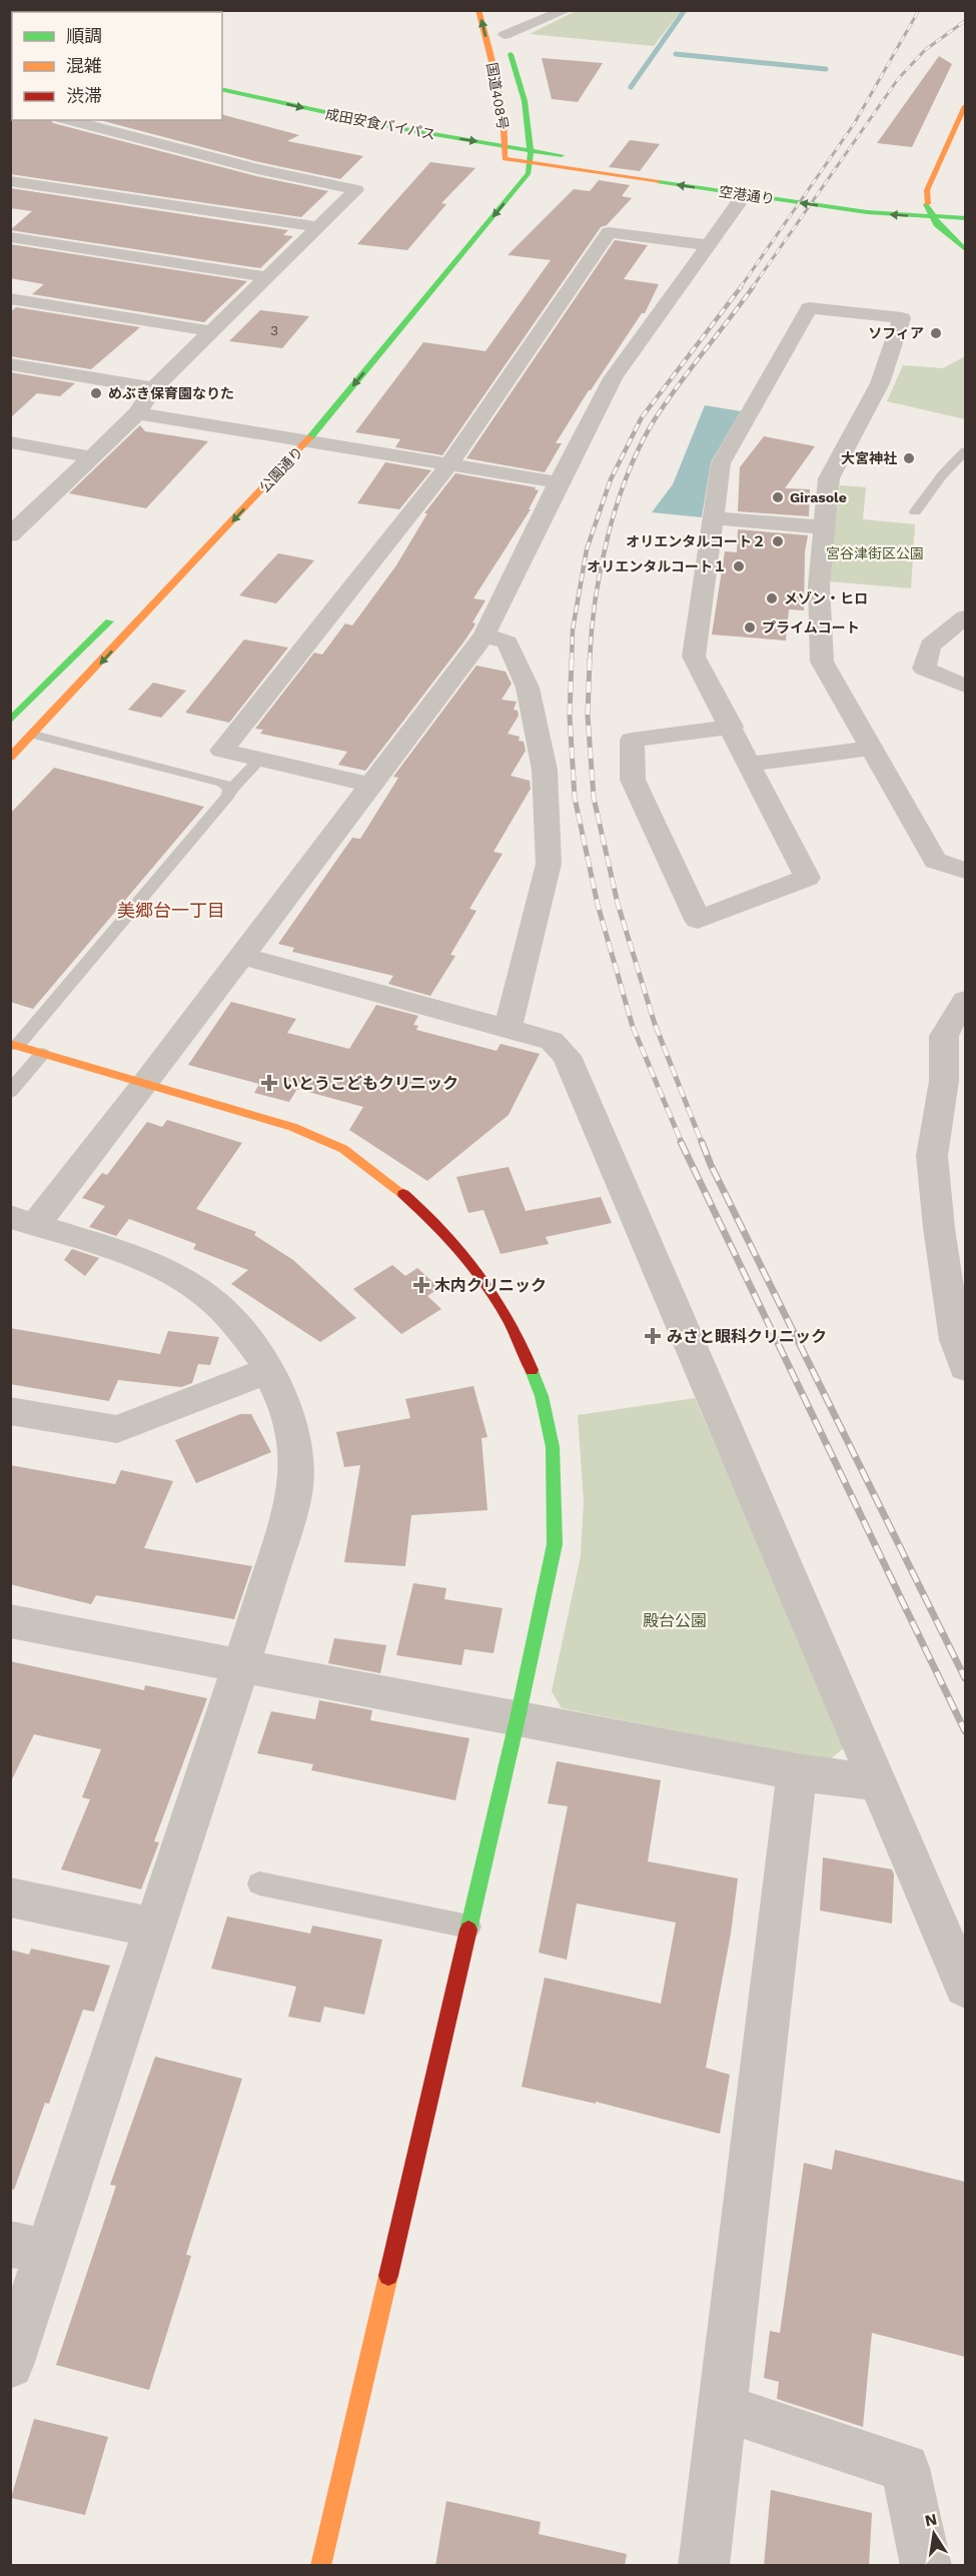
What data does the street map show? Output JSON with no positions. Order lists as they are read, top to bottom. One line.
{"streets":{"main road":["国道408号","成田安食バイパス","空港通り","公園通り"]},"crossings":[["国道408号","成田安食バイパス"],["国道408号","空港通り"],["国道408号","公園通り"],["成田安食バイパス","空港通り"],["成田安食バイパス","公園通り"],["空港通り","公園通り"]],"one_way":["公園通り"],"districts":["美郷台一丁目"],"parks":["宮谷津街区公園","殿台公園"],"places":{"other":["ソフィア","めぶき保育園なりた","大宮神社","Girasole","オリエンタルコート２","オリエンタルコート１","メゾン・ヒロ","プライムコート"],"health":["いとうこどもクリニック","木内クリニック","みさと眼科クリニック"]},"house_numbers":["3"],"legend":["順調","混雑","渋滞"],"north":"top"}
